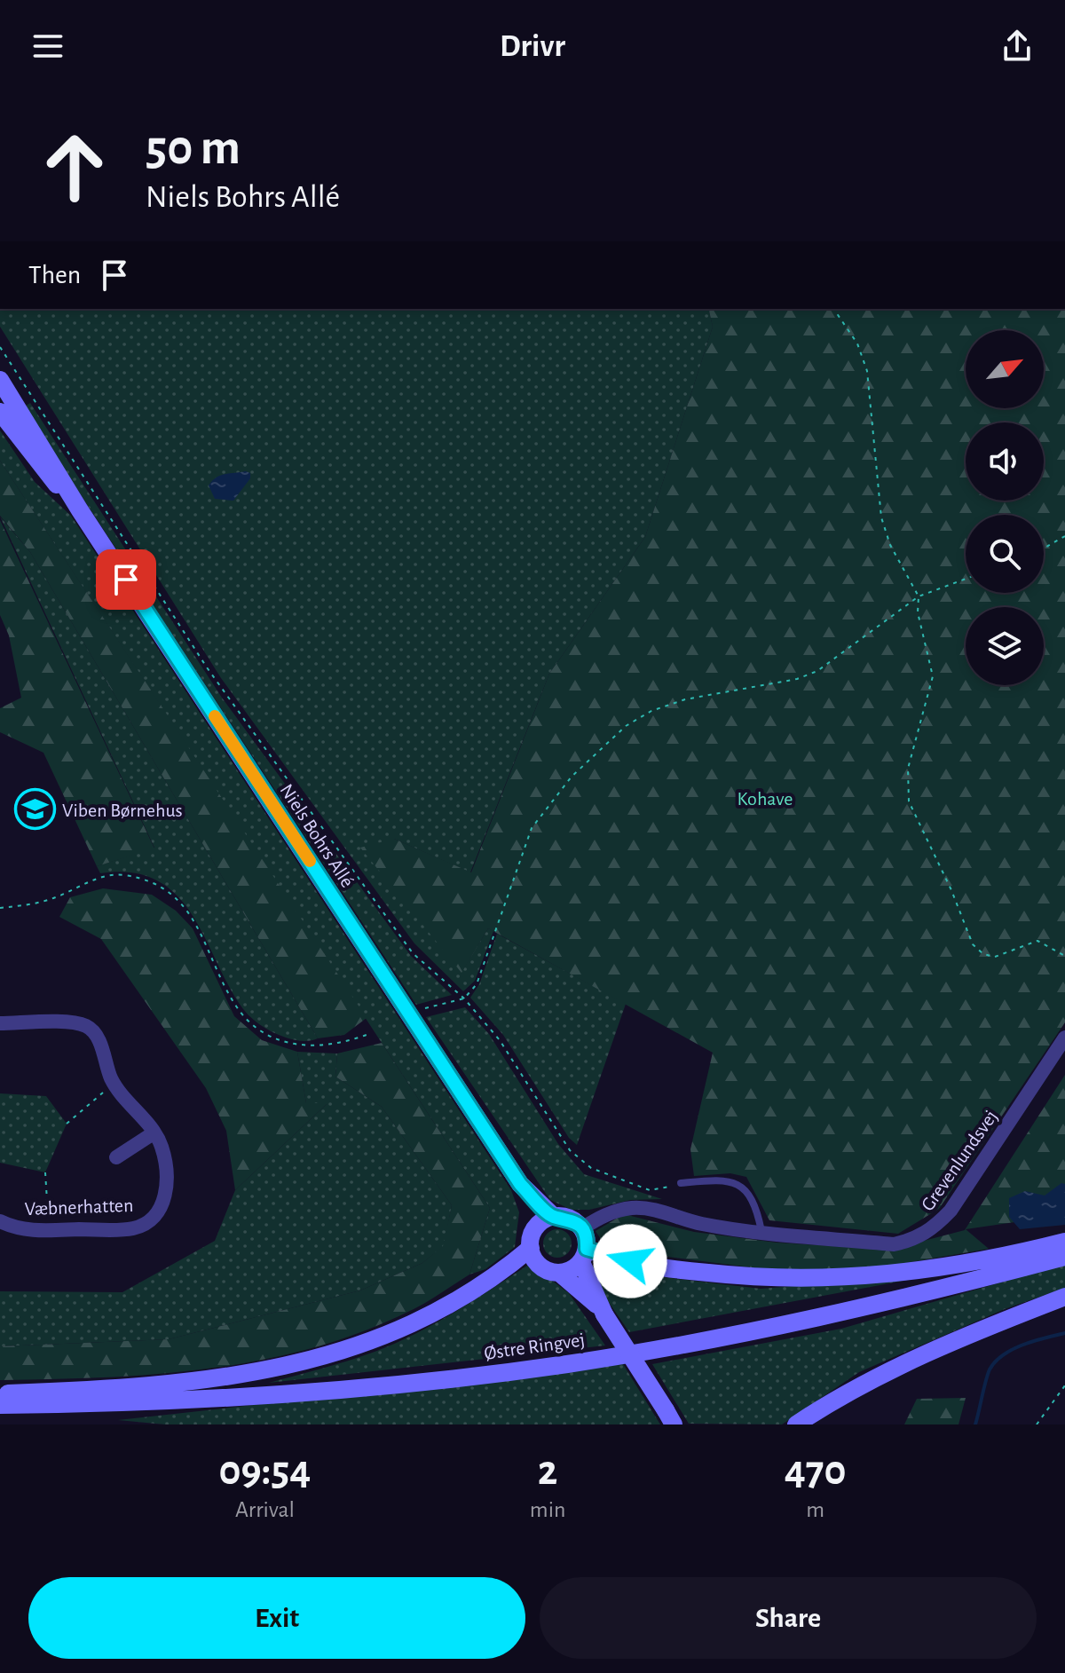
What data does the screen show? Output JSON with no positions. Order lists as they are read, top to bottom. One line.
{"streets":{"street":["Niels Bohrs Allé","Grevenlundsvej","Væbnerhatten","Østre Ringvej"]},"crossings":[["Niels Bohrs Allé","Grevenlundsvej"]],"parks":["Kohave"],"places":{"school or university":["Viben Børnehus"]},"north":"top right","page":{"header":"Drivr","turn":["50 m","Niels Bohrs Allé"],"then":"Then","eta":["09:54","Arrival","2","min","470","m"],"buttons":["Exit","Share"]}}
